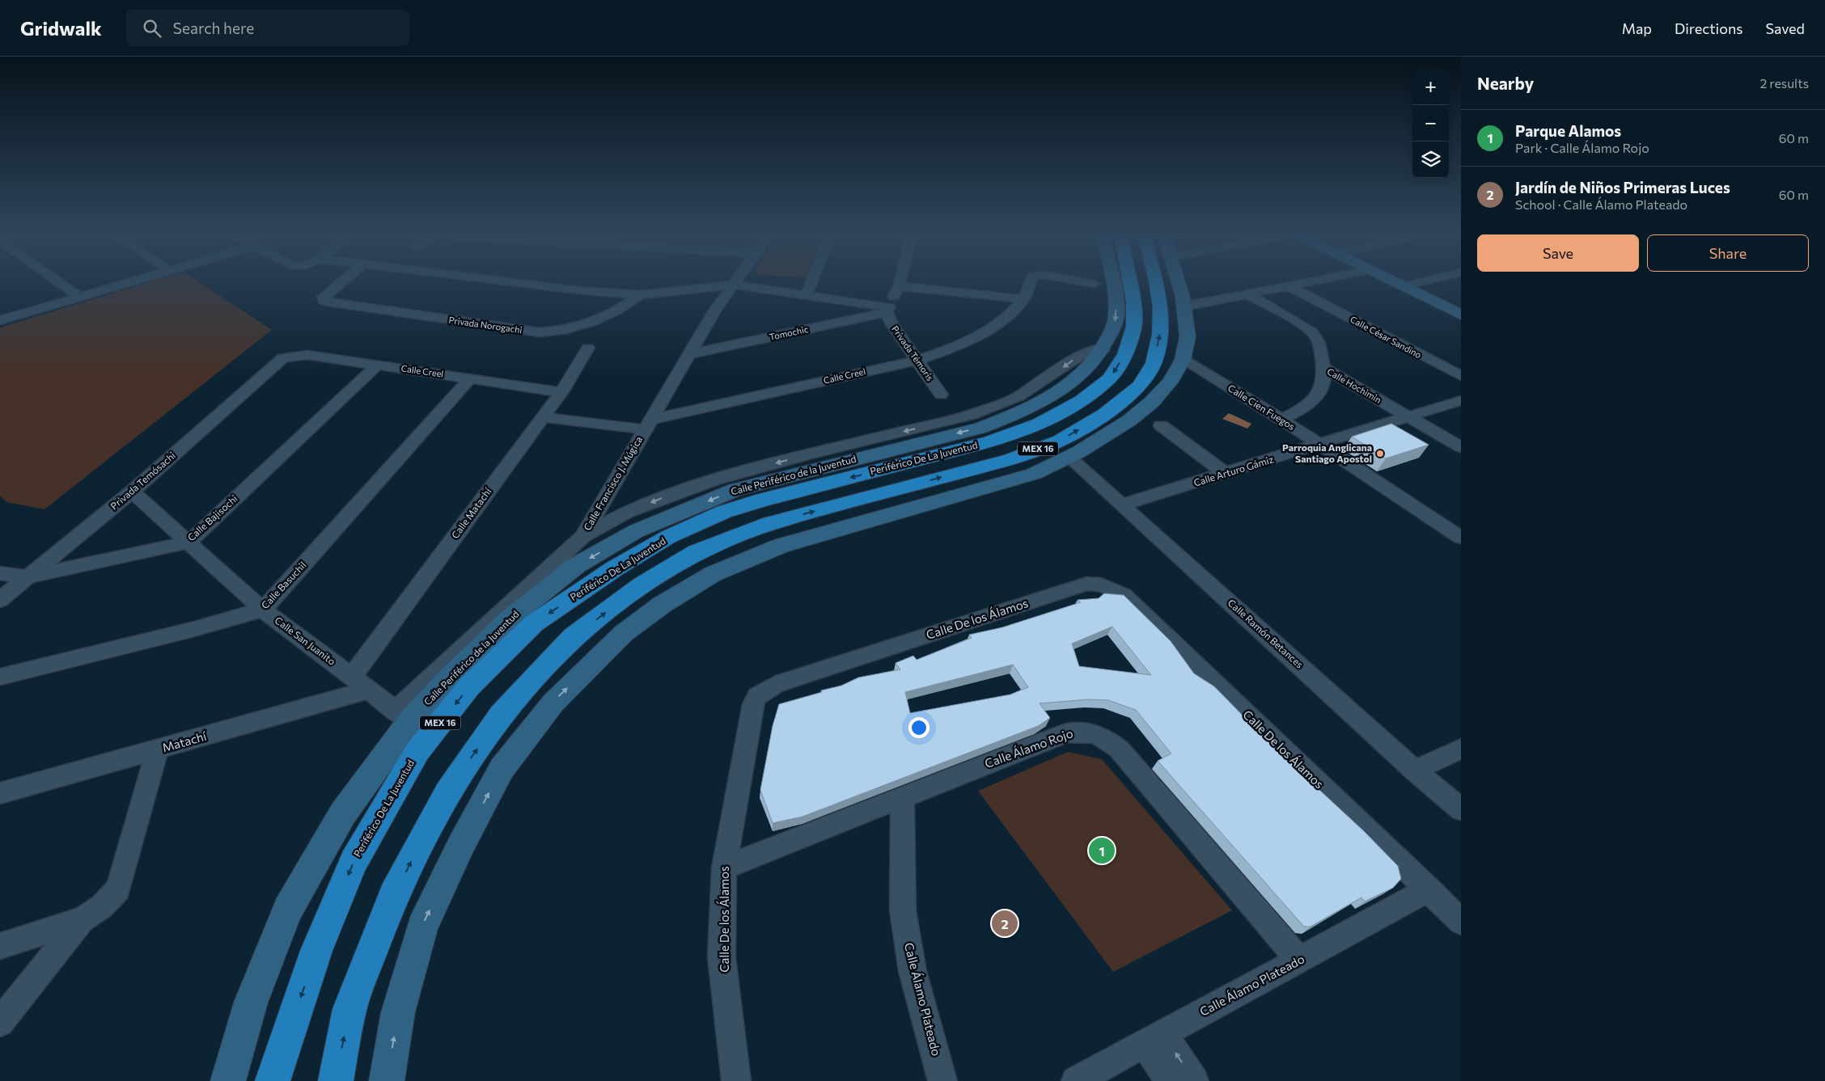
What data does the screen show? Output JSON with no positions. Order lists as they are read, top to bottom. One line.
{"streets":{"highway":["MEX 16","Periférico De La Juventud"],"main road":["Calle Periférico de la Juventud"],"street":["Privada Norogachi","Tomochic","Calle César Sandino","Privada Témoris","Calle Creel","Calle Hochimin","Calle Cien Fuegos","Calle Arturo Gámiz","Privada Temósachi","Calle Francisco J. Múgica","Calle Matachí","Calle Bajisochi","Calle Basuchil","Calle De los Álamos","Calle Ramón Betances","Calle San Juanito","Matachí","Calle Álamo Rojo","Calle Álamo Plateado"]},"crossings":[["Tomochic","Privada Témoris"],["Tomochic","Calle Francisco J. Múgica"],["Privada Témoris","Calle Creel"],["Calle Creel","Privada Temósachi"],["Calle Creel","Calle Francisco J. Múgica"],["Calle Creel","Calle Matachí"],["Calle Creel","Calle Bajisochi"],["Calle Creel","Calle Basuchil"],["Calle Hochimin","Calle Arturo Gámiz"],["Calle Cien Fuegos","Calle Arturo Gámiz"],["Calle Arturo Gámiz","Calle Ramón Betances"],["Calle Periférico de la Juventud","Calle Francisco J. Múgica"],["Calle Periférico de la Juventud","Calle San Juanito"],["Privada Temósachi","Calle Bajisochi"],["Privada Temósachi","Calle San Juanito"],["Calle Francisco J. Múgica","Calle San Juanito"],["Calle Matachí","Calle San Juanito"],["Calle Bajisochi","Calle San Juanito"],["Calle Basuchil","Calle San Juanito"],["Calle De los Álamos","Calle Álamo Rojo"],["Calle De los Álamos","Calle Álamo Plateado"],["Calle San Juanito","Matachí"],["Calle Álamo Rojo","Calle Álamo Plateado"]],"places":["Parroquia Anglicana Santiago Apostol"],"page":{"header":"Gridwalk","search":"Search here","nav":["Map","Directions","Saved"],"heading":["Nearby","2 results"],"map_buttons":["+","−"],"list":[{"mark":"1","name":"Parque Alamos","note":"Park · Calle Álamo Rojo","value":"60 m"},{"mark":"2","name":"Jardín de Niños Primeras Luces","note":"School · Calle Álamo Plateado","value":"60 m"}],"buttons":["Save","Share"],"pins":["1","2"]}}
